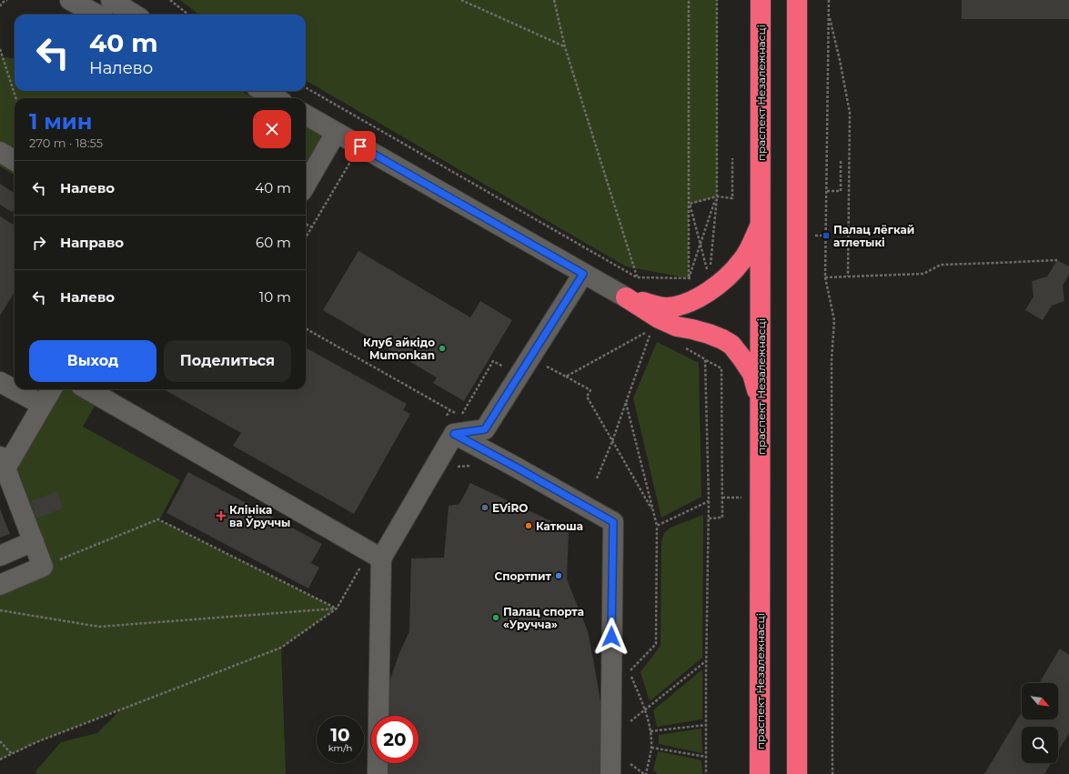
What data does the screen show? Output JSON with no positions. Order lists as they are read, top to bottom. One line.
{"streets":{"highway":["праспект Незалежнасці"]},"places":{"transit":["Палац лёгкай атлетыкі"],"other":["Клуб айкідо Mumonkan","EViRO","Катюша","Спортпит","Палац спорта «Уручча»"],"health":["Клініка ва Ўруччы"]},"north":"bottom right","page":{"turn":["40 m","Налево"],"heading":["1 мин","270 m · 18:55"],"list":[{"name":"Налево","value":"40 m"},{"name":"Направо","value":"60 m"},{"name":"Налево","value":"10 m"}],"buttons":["Выход","Поделиться"],"speed":"10 km/h","limit":"20"}}
